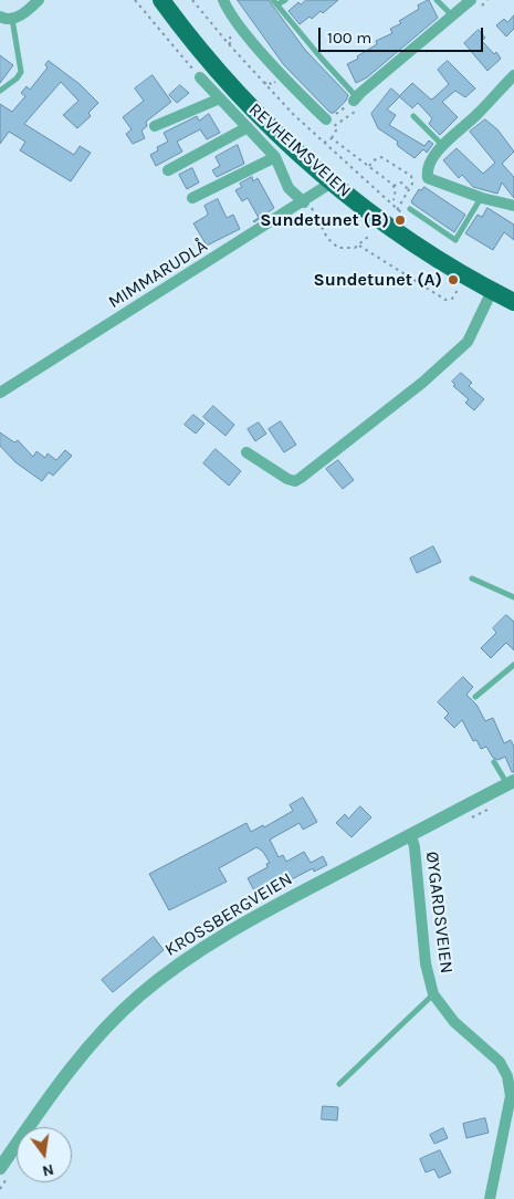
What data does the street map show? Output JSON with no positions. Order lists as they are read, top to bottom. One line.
{"streets":{"main road":["REVHEIMSVEIEN"],"street":["MIMMARUDLÅ","ØYGARDSVEIEN","KROSSBERGVEIEN"]},"crossings":[["REVHEIMSVEIEN","MIMMARUDLÅ"],["ØYGARDSVEIEN","KROSSBERGVEIEN"]],"places":["Sundetunet (B)","Sundetunet (A)"],"scale_bar":"100 m","north":"bottom"}
